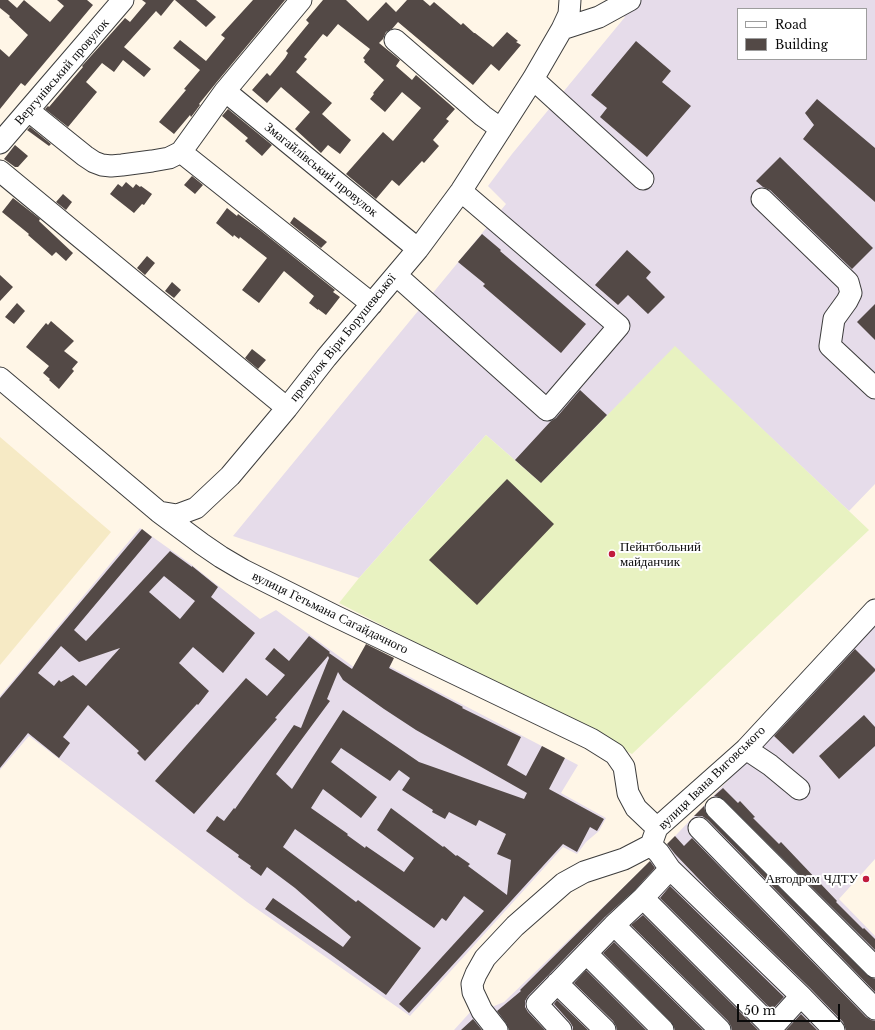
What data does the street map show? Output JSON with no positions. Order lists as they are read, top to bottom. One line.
{"streets":{"street":["Вергунівський провулок","Змагайлівський провулок","провулок Віри Борушевської","вулиця Гетьмана Сагайдачного","вулиця Івана Виговського"]},"crossings":[["Змагайлівський провулок","провулок Віри Борушевської"],["провулок Віри Борушевської","вулиця Гетьмана Сагайдачного"],["вулиця Гетьмана Сагайдачного","вулиця Івана Виговського"]],"places":["Пейнтбольний майданчик","Автодром ЧДТУ"],"legend":["Road","Building"],"scale_bar":"50 m"}
